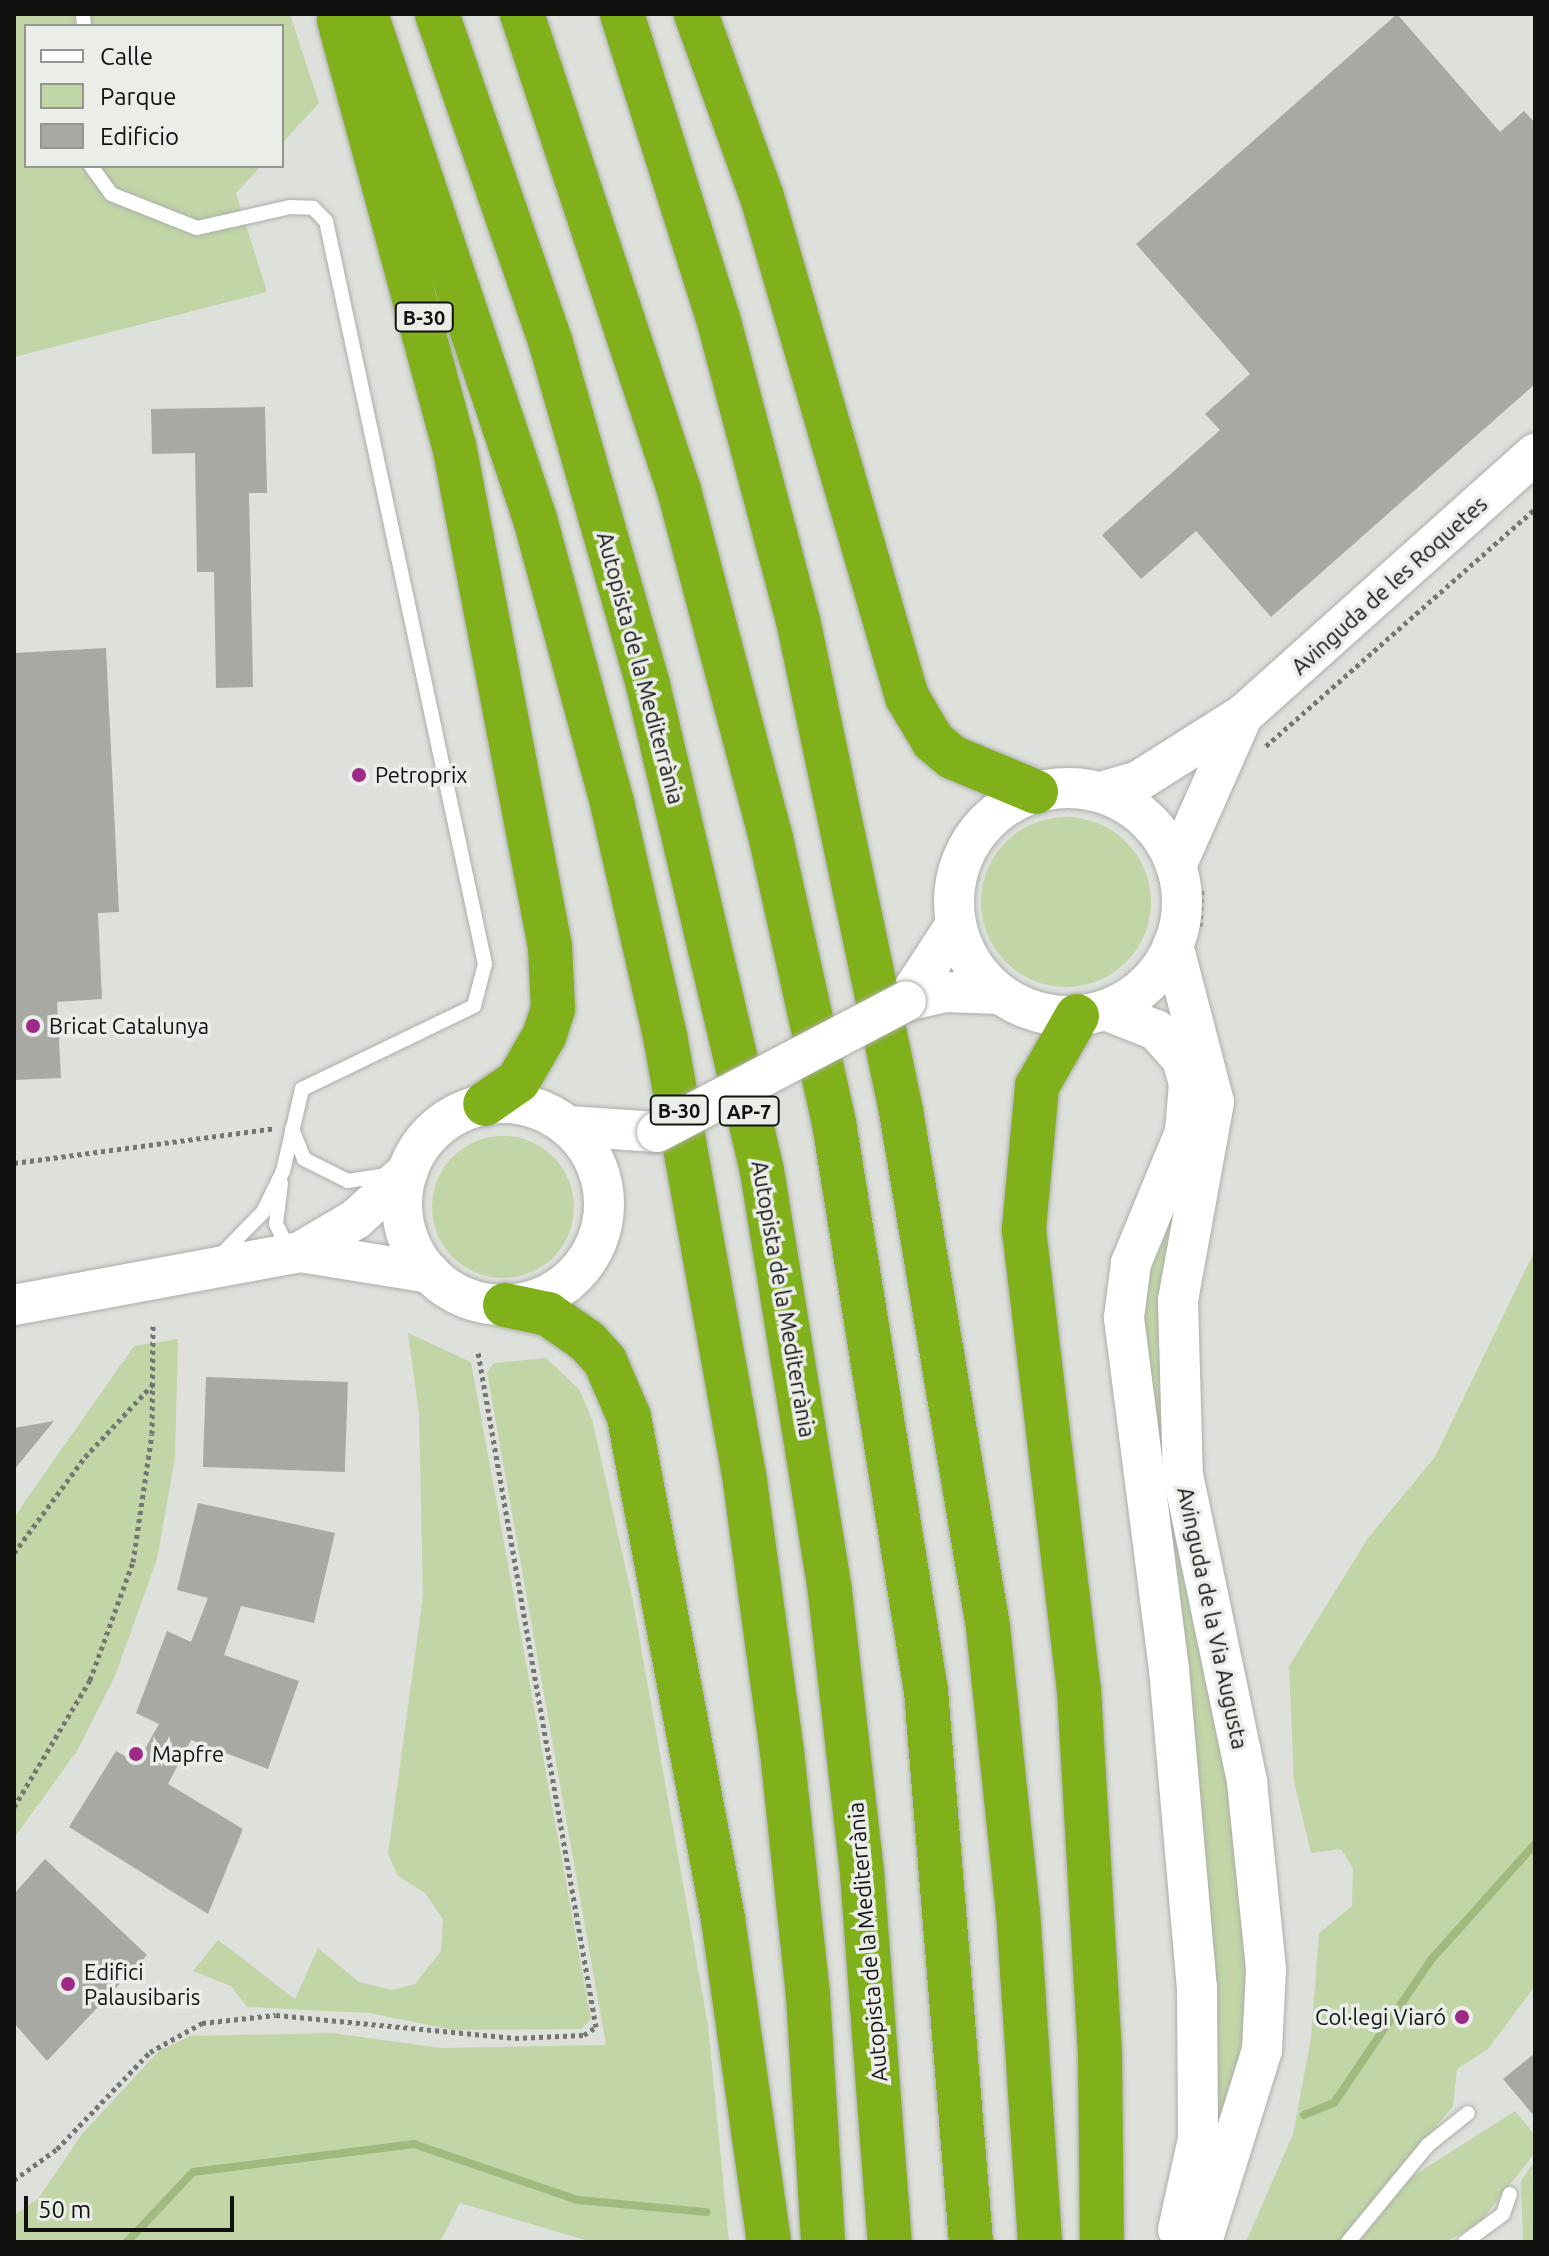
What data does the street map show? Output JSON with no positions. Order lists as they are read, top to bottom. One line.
{"streets":{"highway":["B-30","Autopista de la Mediterrània","AP-7"],"street":["Avinguda de les Roquetes","Avinguda de la Via Augusta"]},"crossings":[["Avinguda de les Roquetes","Avinguda de la Via Augusta"]],"places":["Petroprix","Bricat Catalunya","Mapfre","Edifici Palausibaris","Col·legi Viaró"],"legend":["Calle","Parque","Edificio"],"scale_bar":"50 m"}
